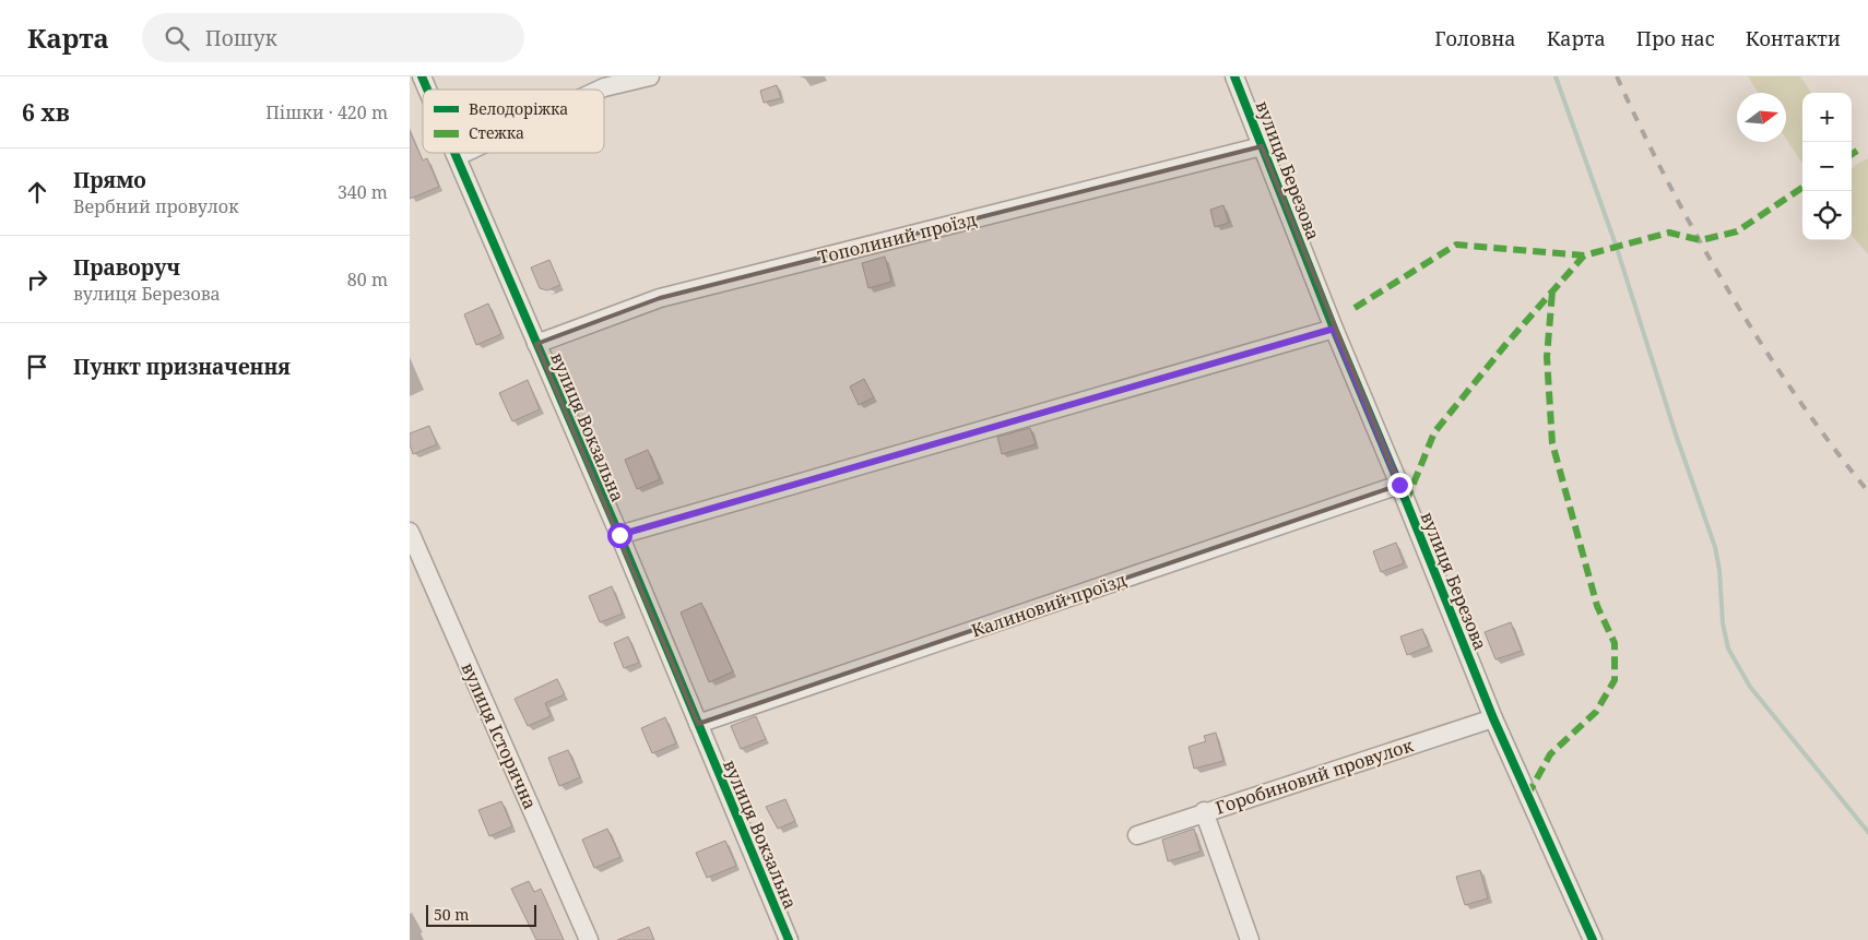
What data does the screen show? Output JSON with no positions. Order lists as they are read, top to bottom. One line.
{"streets":{"street":["вулиця Березова","Тополиний проїзд","вулиця Вокзальна","Калиновий проїзд","вулиця Історична","Горобиновий провулок"]},"crossings":[["вулиця Березова","Тополиний проїзд"],["вулиця Березова","Калиновий проїзд"],["вулиця Березова","Горобиновий провулок"],["Тополиний проїзд","вулиця Вокзальна"],["вулиця Вокзальна","Калиновий проїзд"]],"legend":["Велодоріжка","Стежка"],"scale_bar":"50 m","north":"right","page":{"header":"Карта","search":"Пошук","nav":["Головна","Карта","Про нас","Контакти"],"heading":["6 хв","Пішки · 420 m"],"map_buttons":["+","−"],"list":[["Прямо","Вербний провулок","340 m"],["Праворуч","вулиця Березова","80 m"],"Пункт призначення"],"scale":"50 m"}}
